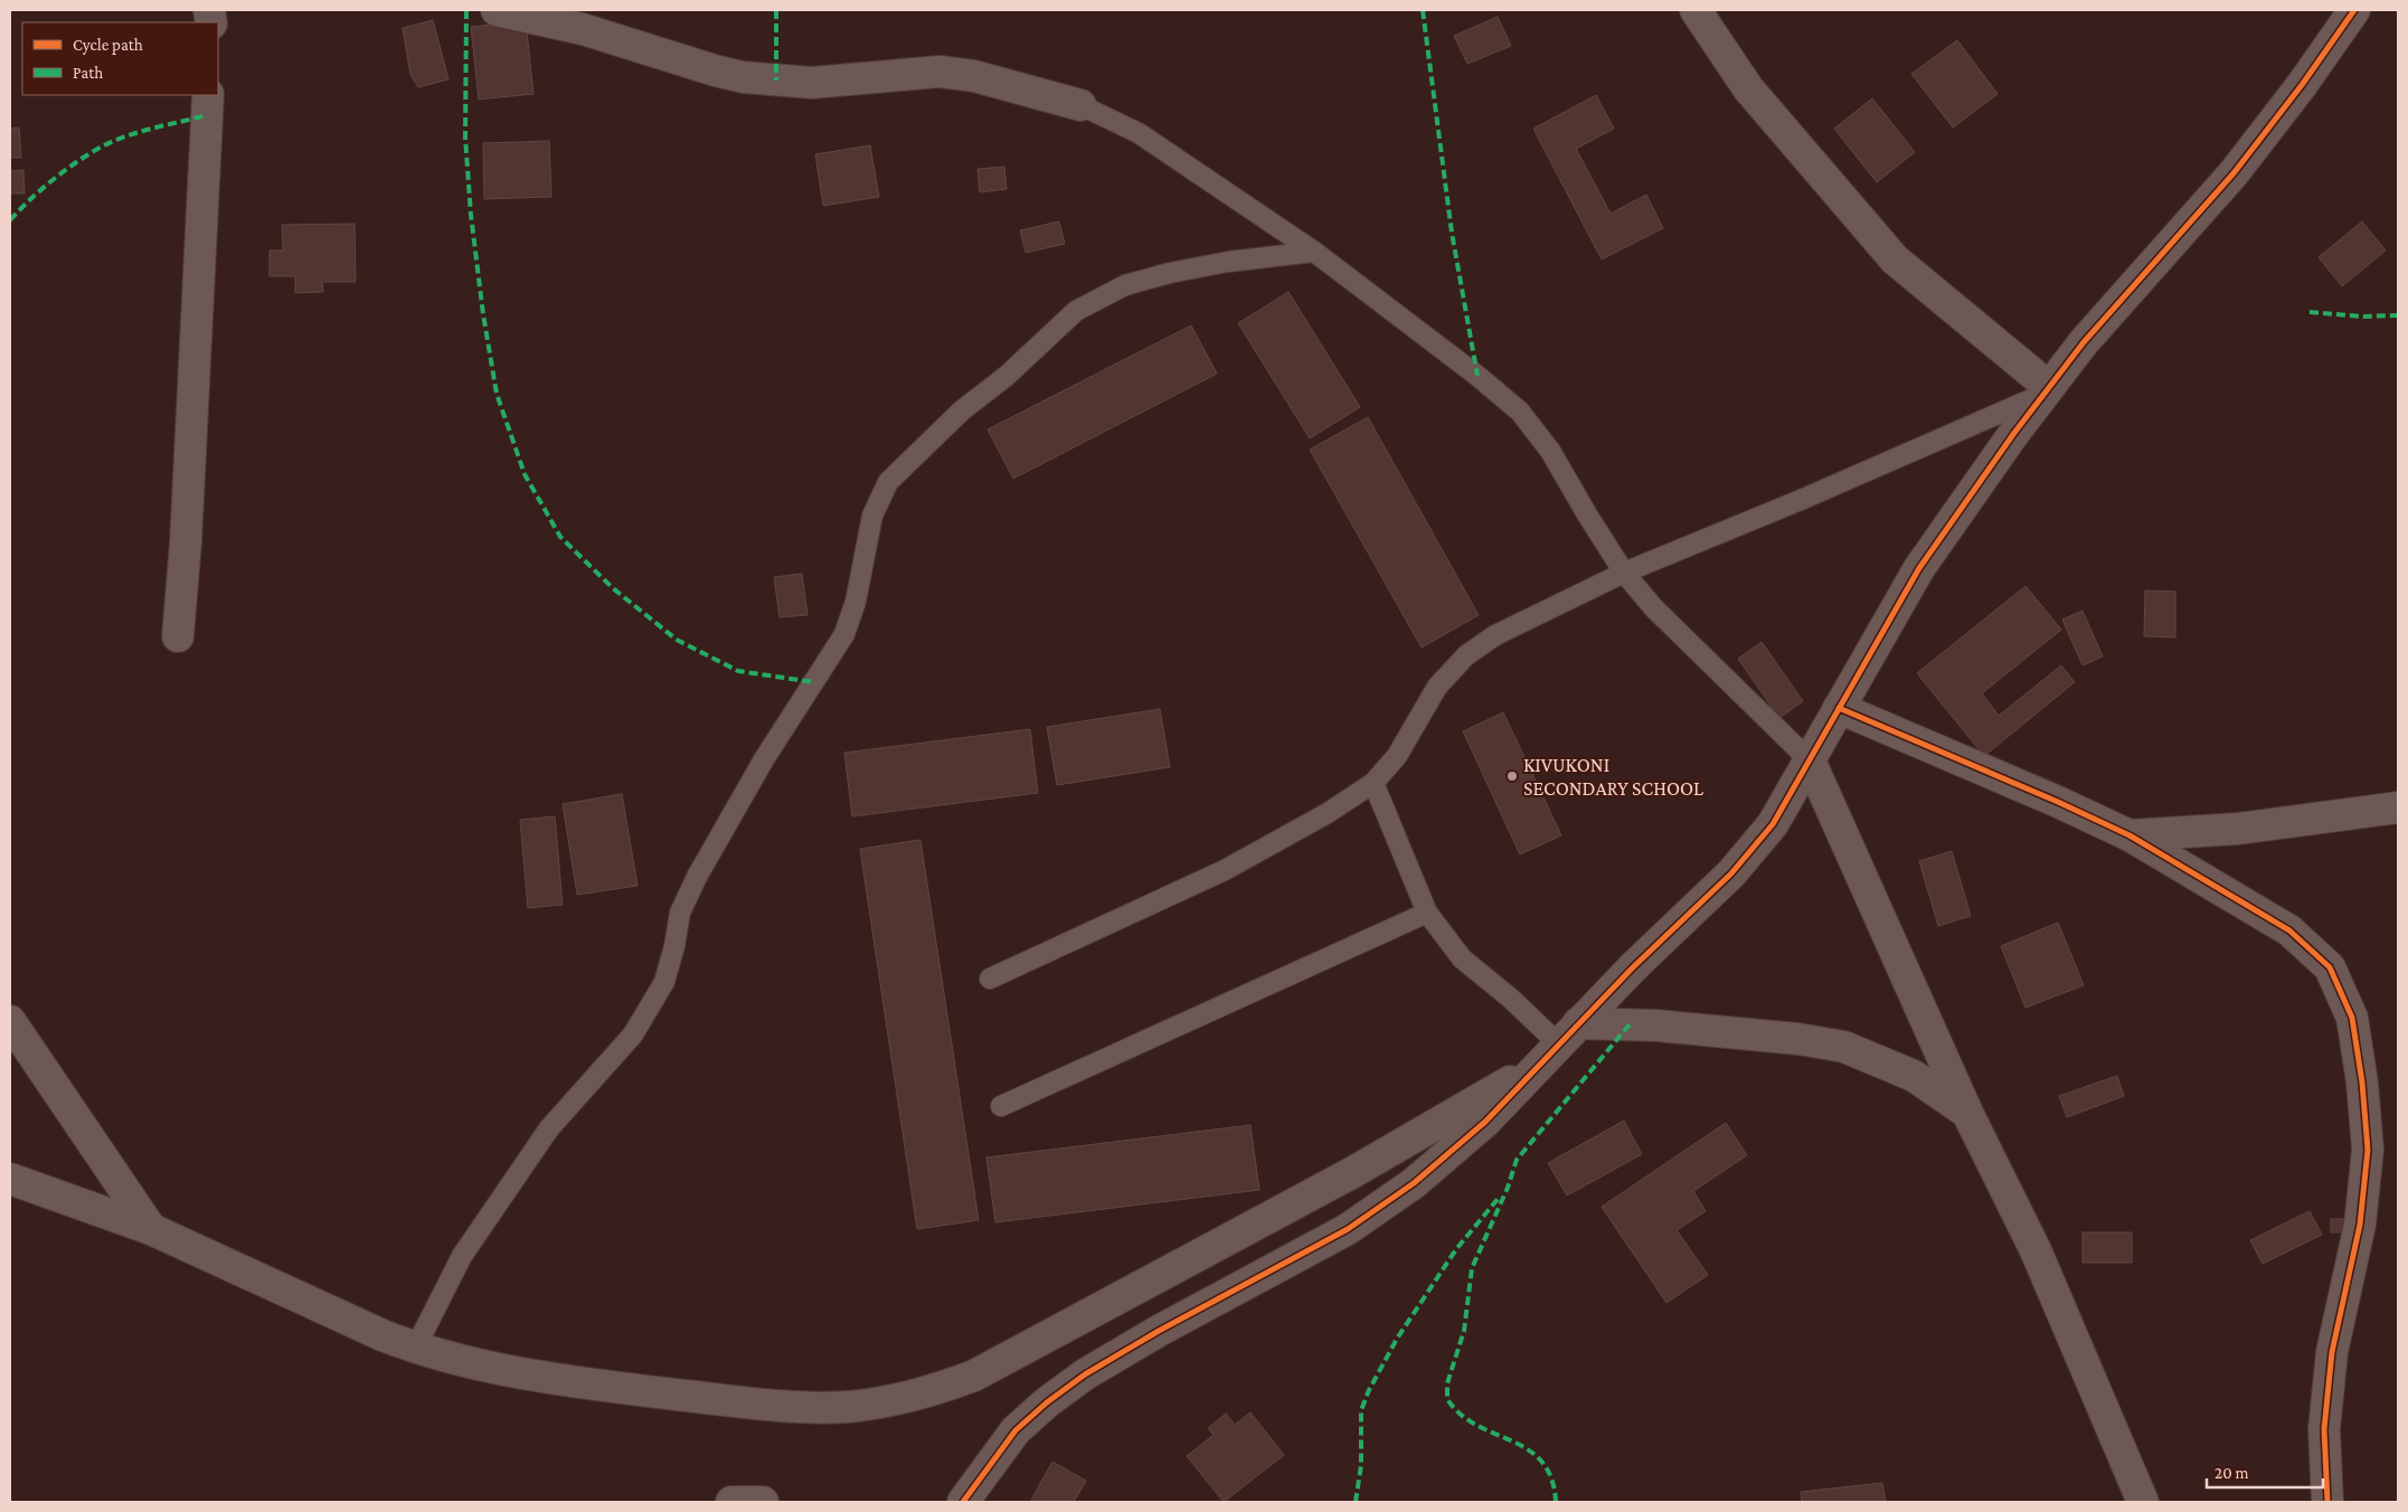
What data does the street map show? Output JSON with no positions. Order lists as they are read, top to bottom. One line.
{"places":["KIVUKONI SECONDARY SCHOOL"],"legend":["Cycle path","Path"],"scale_bar":"20 m"}
